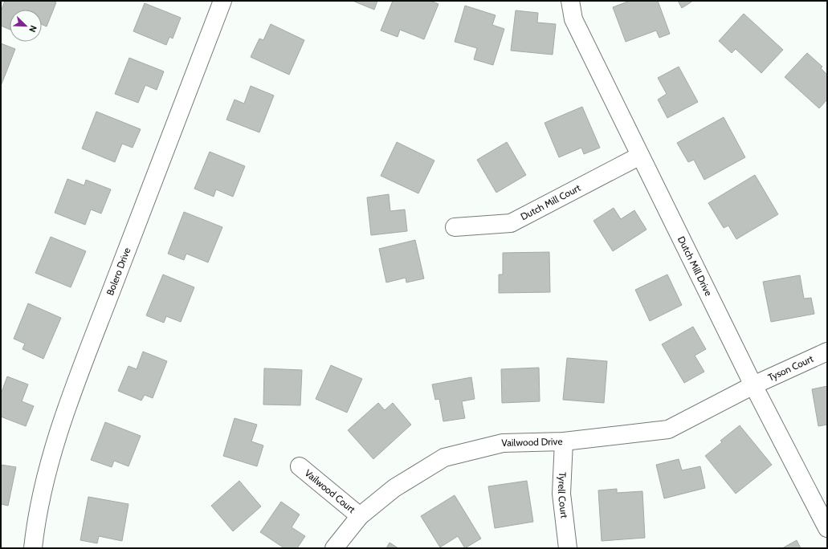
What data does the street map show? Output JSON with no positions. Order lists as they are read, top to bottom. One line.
{"streets":{"street":["Dutch Mill Court","Dutch Mill Drive","Bolero Drive","Tyson Court","Vailwood Drive","Vailwood Court","Tyrell Court"]},"crossings":[["Dutch Mill Court","Dutch Mill Drive"],["Dutch Mill Drive","Tyson Court"],["Dutch Mill Drive","Vailwood Drive"],["Tyson Court","Vailwood Drive"],["Vailwood Drive","Vailwood Court"],["Vailwood Drive","Tyrell Court"]],"north":"bottom right"}
